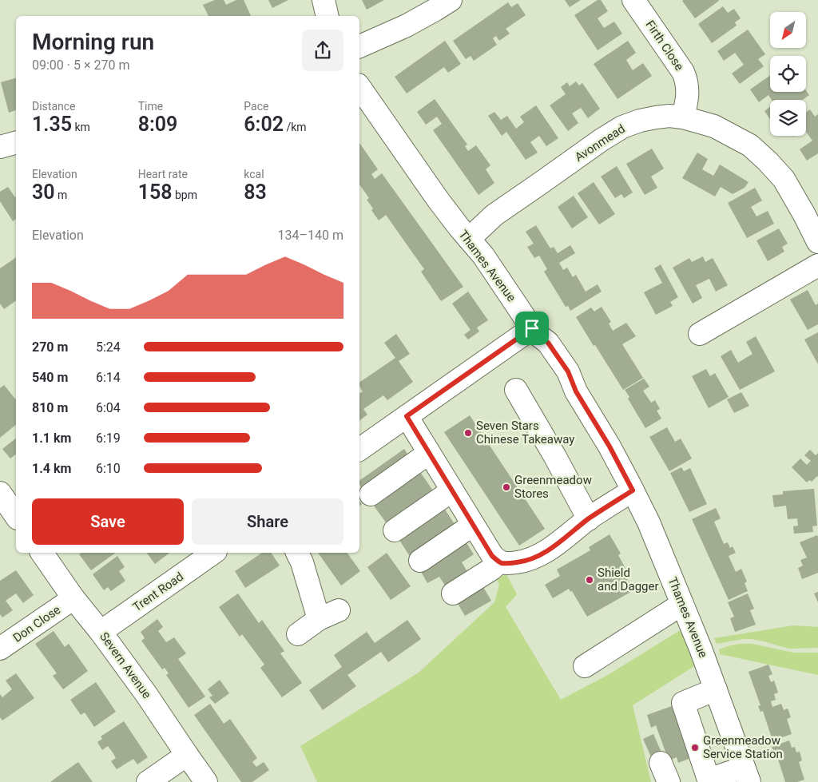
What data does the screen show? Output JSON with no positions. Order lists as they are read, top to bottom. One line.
{"streets":{"street":["Firth Close","Avonmead","Thames Avenue","Trent Road","Don Close","Severn Avenue"]},"crossings":[["Firth Close","Avonmead"],["Avonmead","Thames Avenue"],["Trent Road","Severn Avenue"],["Don Close","Severn Avenue"]],"places":["Seven Stars Chinese Takeaway","Greenmeadow Stores","Shield and Dagger","Greenmeadow Service Station"],"north":"bottom left","page":{"heading":["Morning run","09:00 · 5 × 270 m"],"stats":[["Distance","1.35 km"],["Time","8:09"],["Pace","6:02 /km"],["Elevation","30 m"],["Heart rate","158 bpm"],["kcal","83"]],"chart":["Elevation","134–140 m"],"list":[{"name":"270 m","note":"5:24"},{"name":"540 m","note":"6:14"},{"name":"810 m","note":"6:04"},{"name":"1.1 km","note":"6:19"},{"name":"1.4 km","note":"6:10"}],"buttons":["Save","Share"]}}
